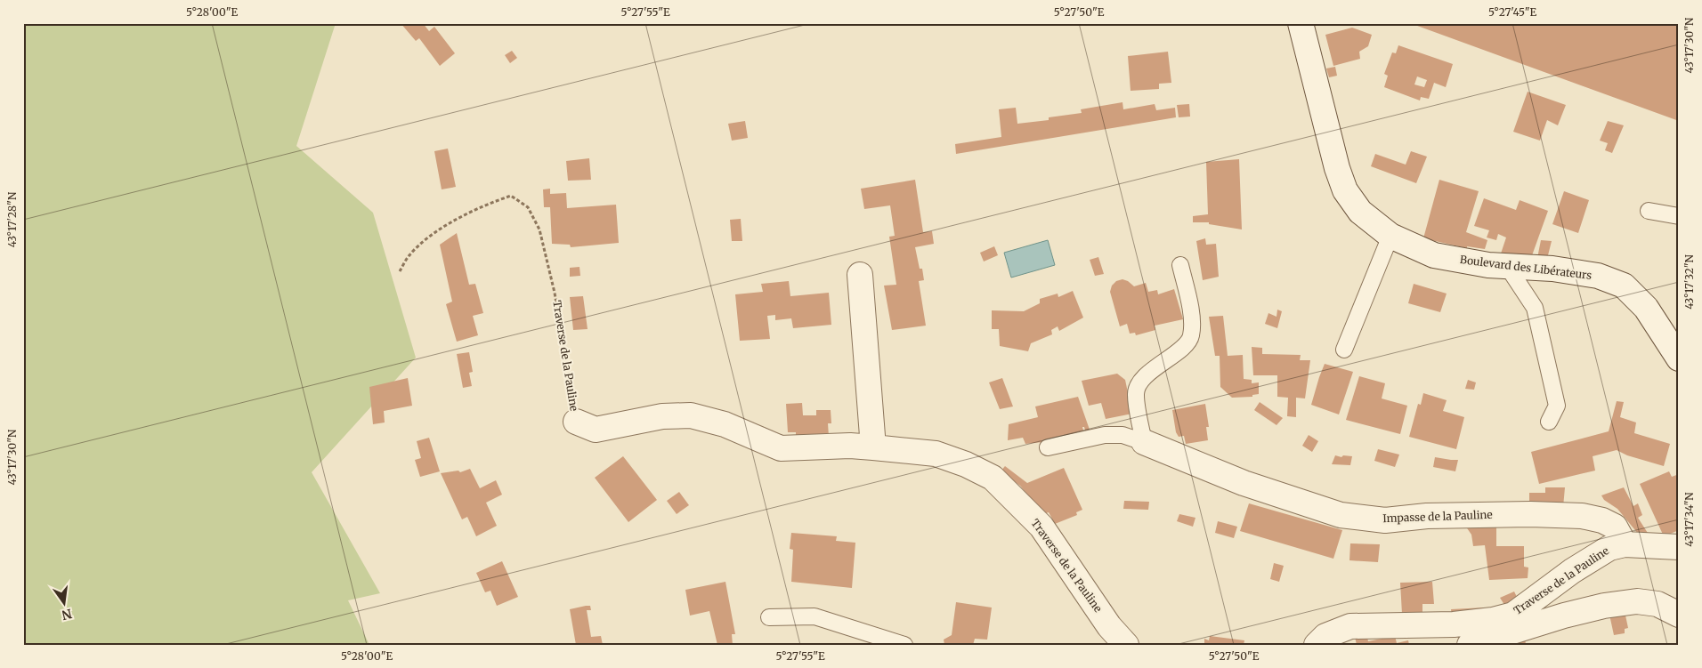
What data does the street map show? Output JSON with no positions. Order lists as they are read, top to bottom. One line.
{"streets":{"street":["Boulevard des Libérateurs","Traverse de la Pauline","Impasse de la Pauline"]},"crossings":[["Traverse de la Pauline","Impasse de la Pauline"]],"north":"bottom","coordinates":["5°28'00\"E","5°27'55\"E","5°27'50\"E","5°27'45\"E","43°17'30\"N","43°17'28\"N","43°17'32\"N","43°17'34\"N"]}
